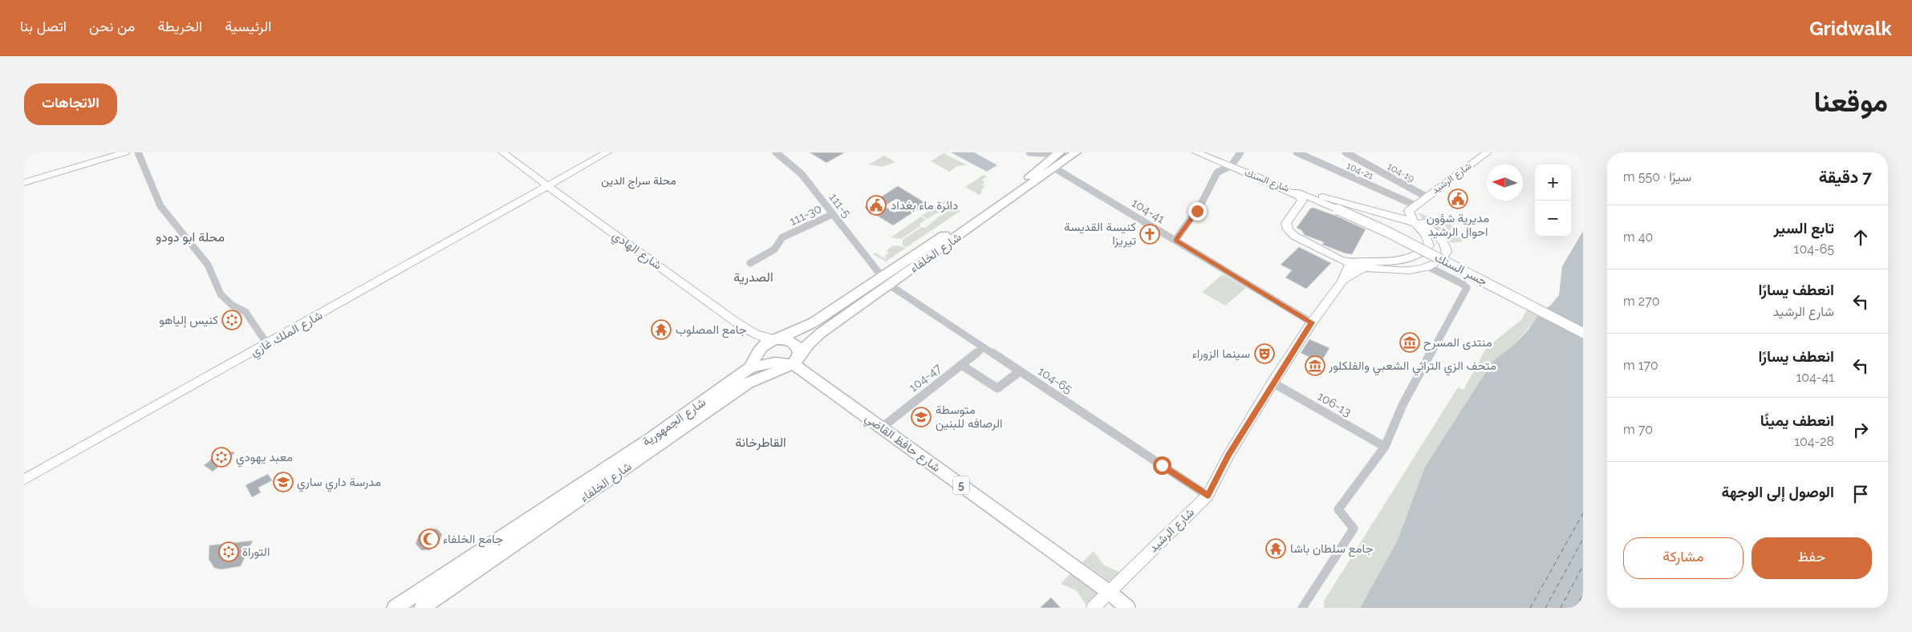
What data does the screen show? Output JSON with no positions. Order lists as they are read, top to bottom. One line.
{"streets":{"main road":["شارع الرشيد","شارع السنك","شارع الهادي","شارع الخلفاء","جسر السنك","شارع الملك غازي","شارع الجمهورية","شارع حافظ القاضي","5"],"street":["104-21","104-19","111-5","104-41","111-30","104-47","104-65","106-13"]},"crossings":[["104-21","شارع الرشيد"],["104-19","شارع الرشيد"],["شارع الرشيد","104-41"],["شارع الرشيد","104-65"],["شارع الرشيد","106-13"],["شارع الرشيد","شارع حافظ القاضي"],["شارع السنك","جسر السنك"],["111-5","111-30"],["111-5","شارع الخلفاء"],["111-5","104-65"],["104-41","شارع الخلفاء"],["شارع الهادي","شارع الخلفاء"],["شارع الهادي","شارع الملك غازي"],["شارع الخلفاء","104-65"],["شارع الخلفاء","شارع الجمهورية"],["شارع الخلفاء","شارع حافظ القاضي"],["104-47","104-65"],["104-47","شارع حافظ القاضي"]],"districts":["محلة سراج الدين","محلة ابو دودو","الصدرية","القاطرخانة"],"places":{"public building":["مديرية شؤون احوال الرشيد","دائرة ماء بغداد"],"church":["كنيسة القديسة تيريزا"],"synagogue":["كنيس إلياهو","معبد يهودي","التوراة"],"temple":["جامع المصلوب","جامع سلطان باشا"],"museum":["منتدى المسرح","متحف الزي التراثي الشعبي والفلكلور"],"theatre":["سينما الزوراء"],"school or university":["متوسطة الرصافه للبنين","مدرسة داري ساري"],"mosque":["جامع الخلفاء"]},"north":"left","page":{"header":"Gridwalk","nav":["الرئيسية","الخريطة","من نحن","اتصل بنا"],"title":"موقعنا","buttons":["الاتجاهات",["حفظ","مشاركة"]],"heading":["7 دقيقة","سيرًا · 550 m"],"map_buttons":["+","−"],"list":[["تابع السير","104-65","40 m"],["انعطف يسارًا","شارع الرشيد","270 m"],["انعطف يسارًا","104-41","170 m"],["انعطف يمينًا","104-28","70 m"],"الوصول إلى الوجهة"]}}
